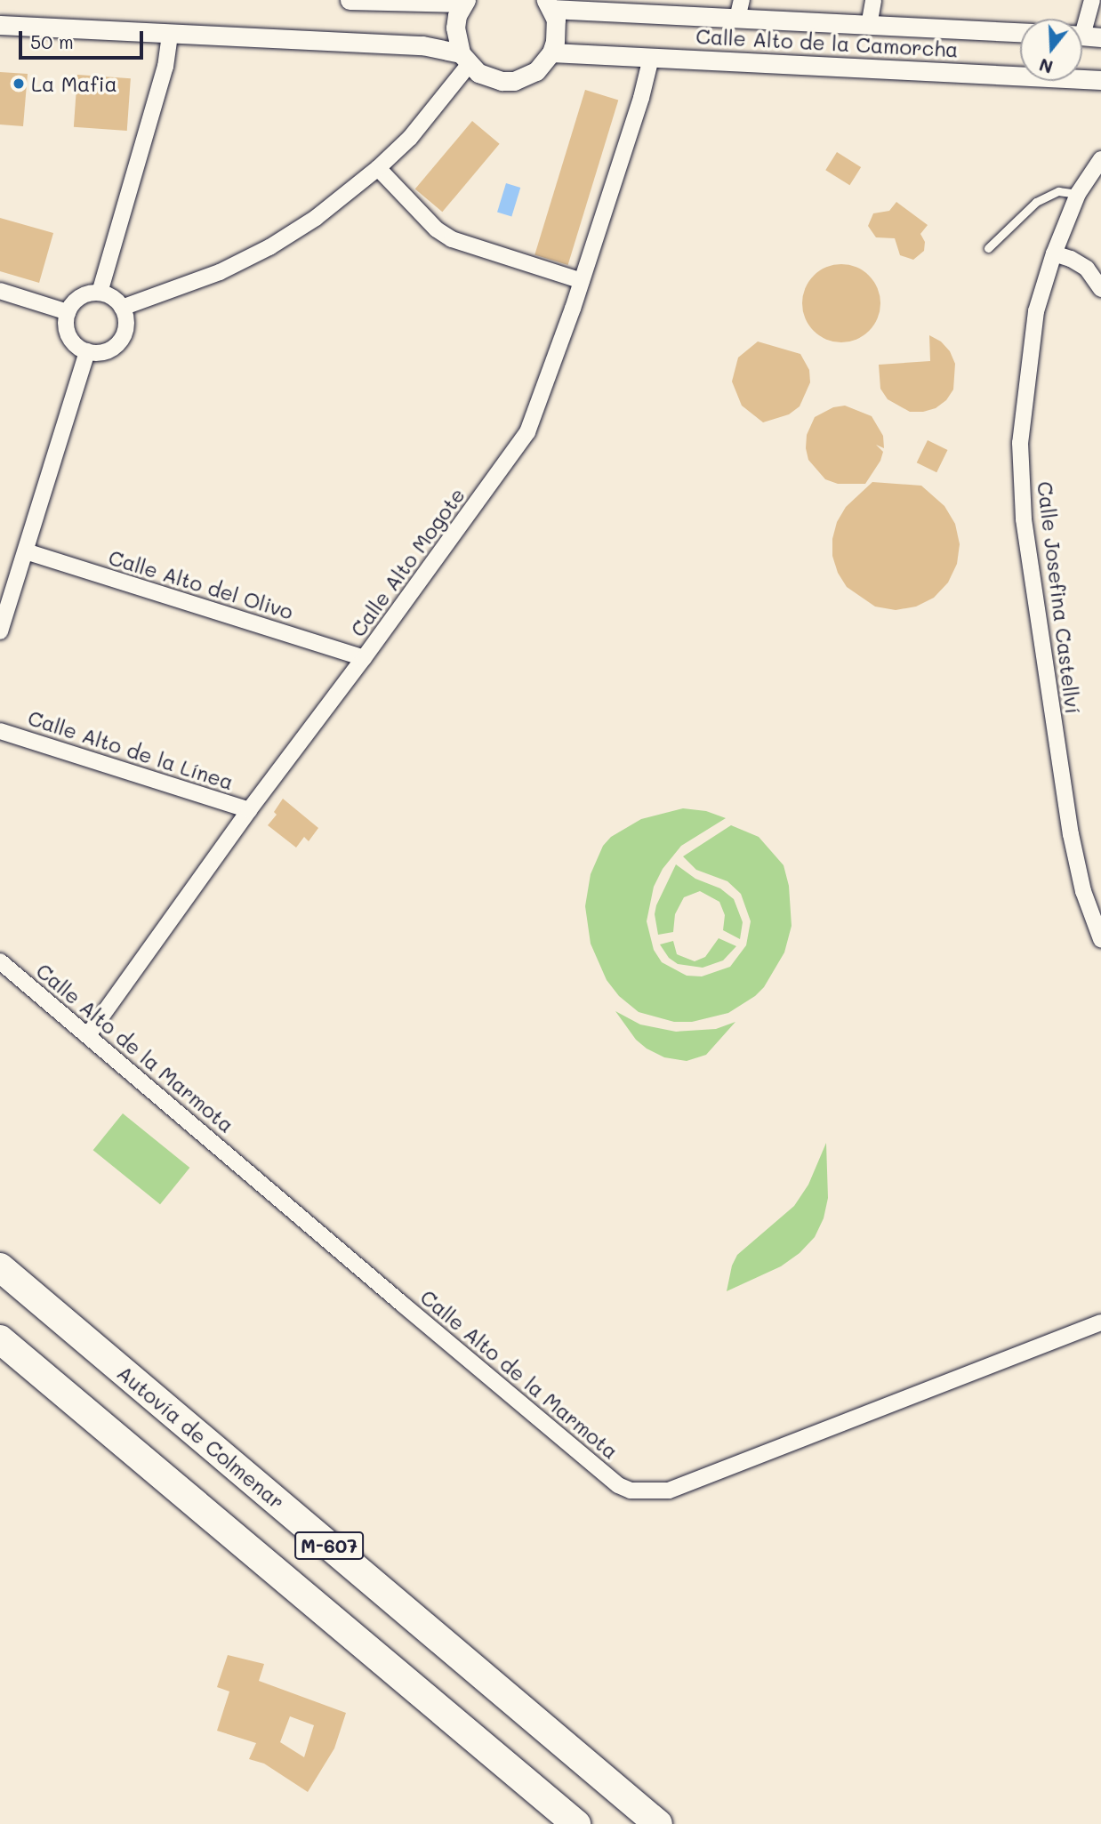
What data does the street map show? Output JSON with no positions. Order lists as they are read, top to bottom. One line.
{"streets":{"highway":["Autovía de Colmenar","M-607"],"street":["Calle Alto de la Camorcha","Calle Alto Mogote","Calle Alto del Olivo","Calle Josefina Castellví","Calle Alto de la Línea","Calle Alto de la Marmota"]},"crossings":[["Calle Alto de la Camorcha","Calle Alto Mogote"],["Calle Alto Mogote","Calle Alto del Olivo"],["Calle Alto Mogote","Calle Alto de la Línea"],["Calle Alto Mogote","Calle Alto de la Marmota"]],"places":["La Mafia"],"scale_bar":"50 m","north":"bottom"}
